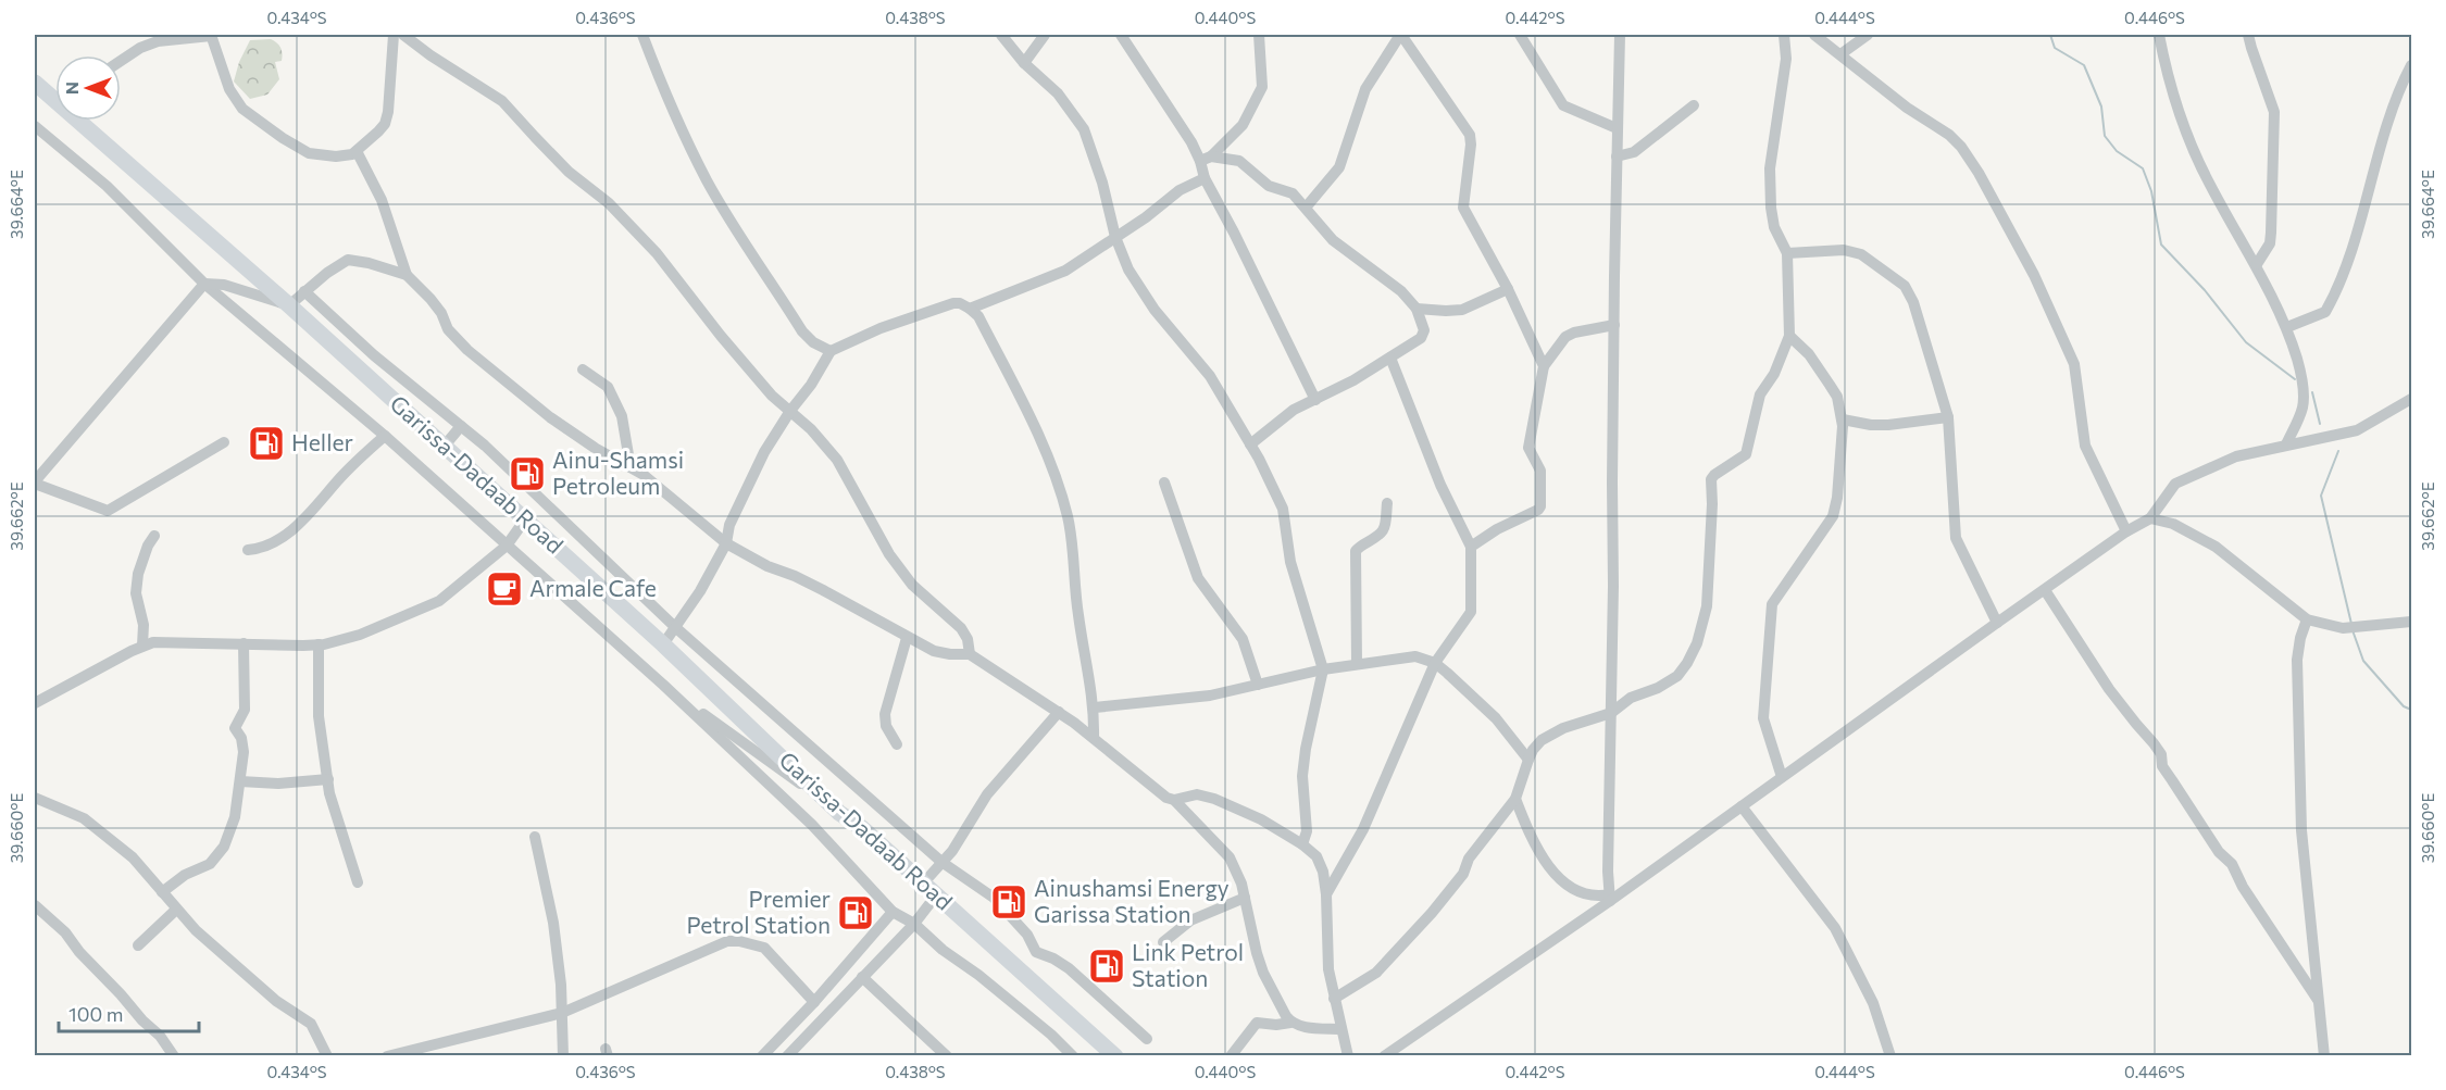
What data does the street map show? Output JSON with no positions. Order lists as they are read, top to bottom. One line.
{"streets":{"highway":["Garissa-Dadaab Road"]},"places":{"fuel station":["Heller","Ainu-Shamsi Petroleum","Ainushamsi Energy Garissa Station","Premier Petrol Station","Link Petrol Station"],"cafe":["Armale Cafe"]},"scale_bar":"100 m","north":"left","coordinates":["0.434°S","0.436°S","0.438°S","0.440°S","0.442°S","0.444°S","0.446°S","39.664°E","39.662°E","39.660°E"]}
